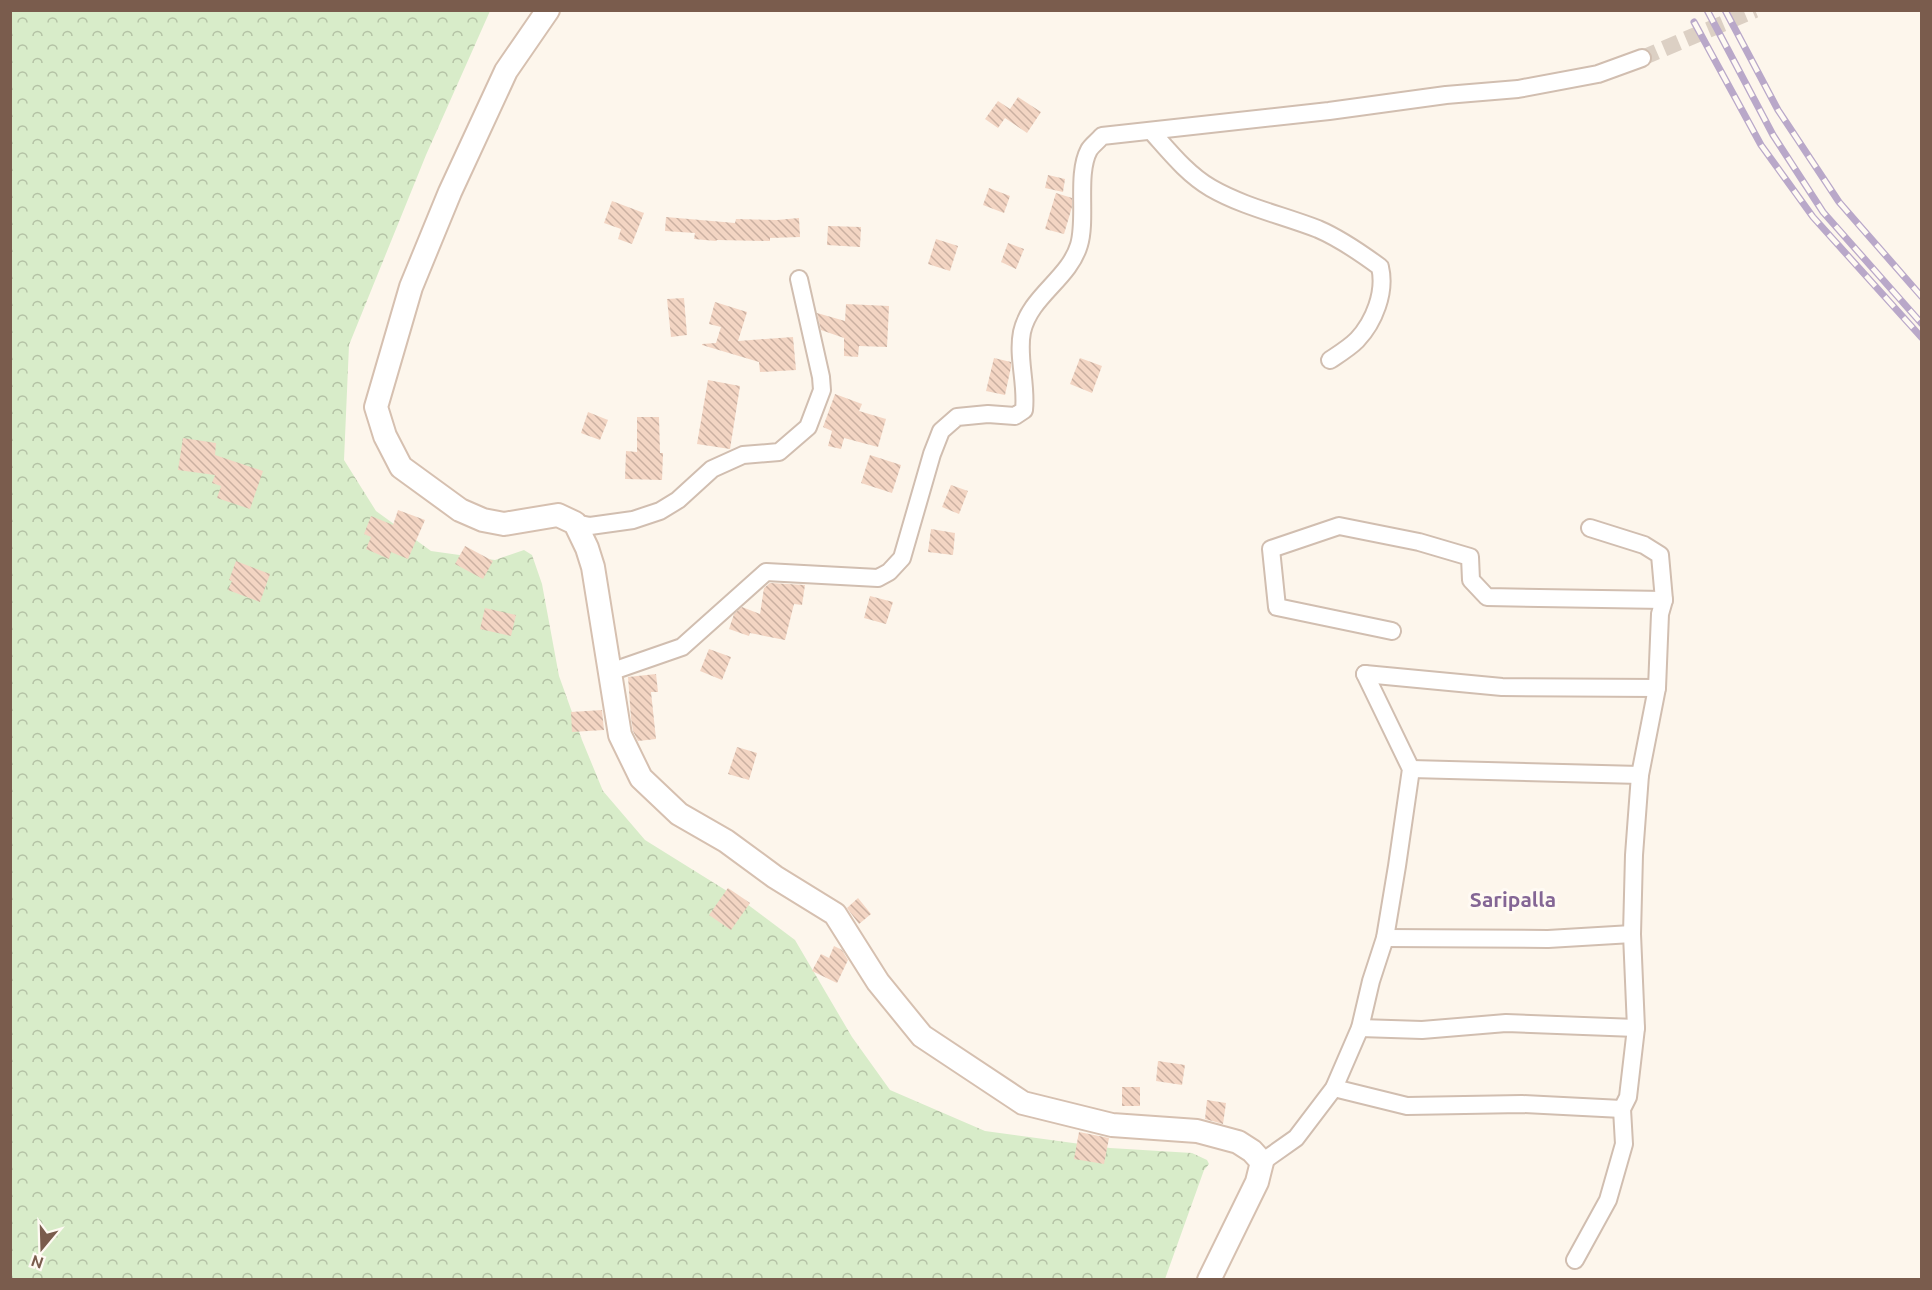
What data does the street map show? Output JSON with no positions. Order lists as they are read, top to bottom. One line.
{"districts":["Saripalla"],"north":"bottom"}
